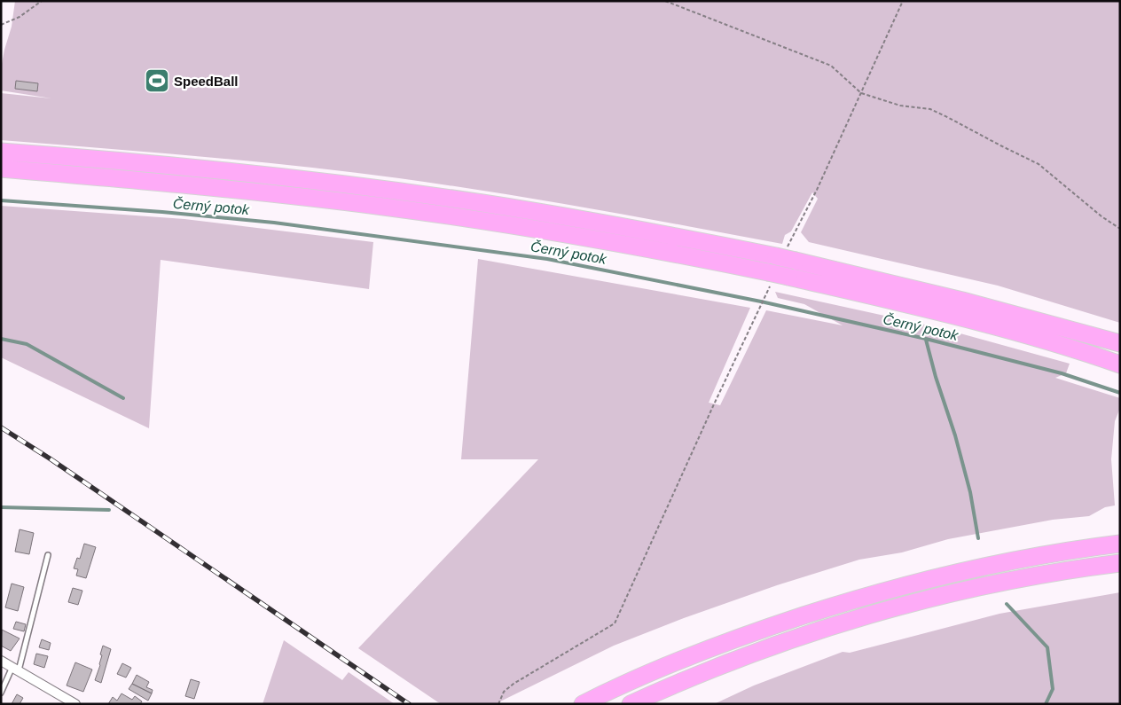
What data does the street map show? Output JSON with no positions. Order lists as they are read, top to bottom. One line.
{"water":["Černý potok"],"places":{"sports":["SpeedBall"]}}
